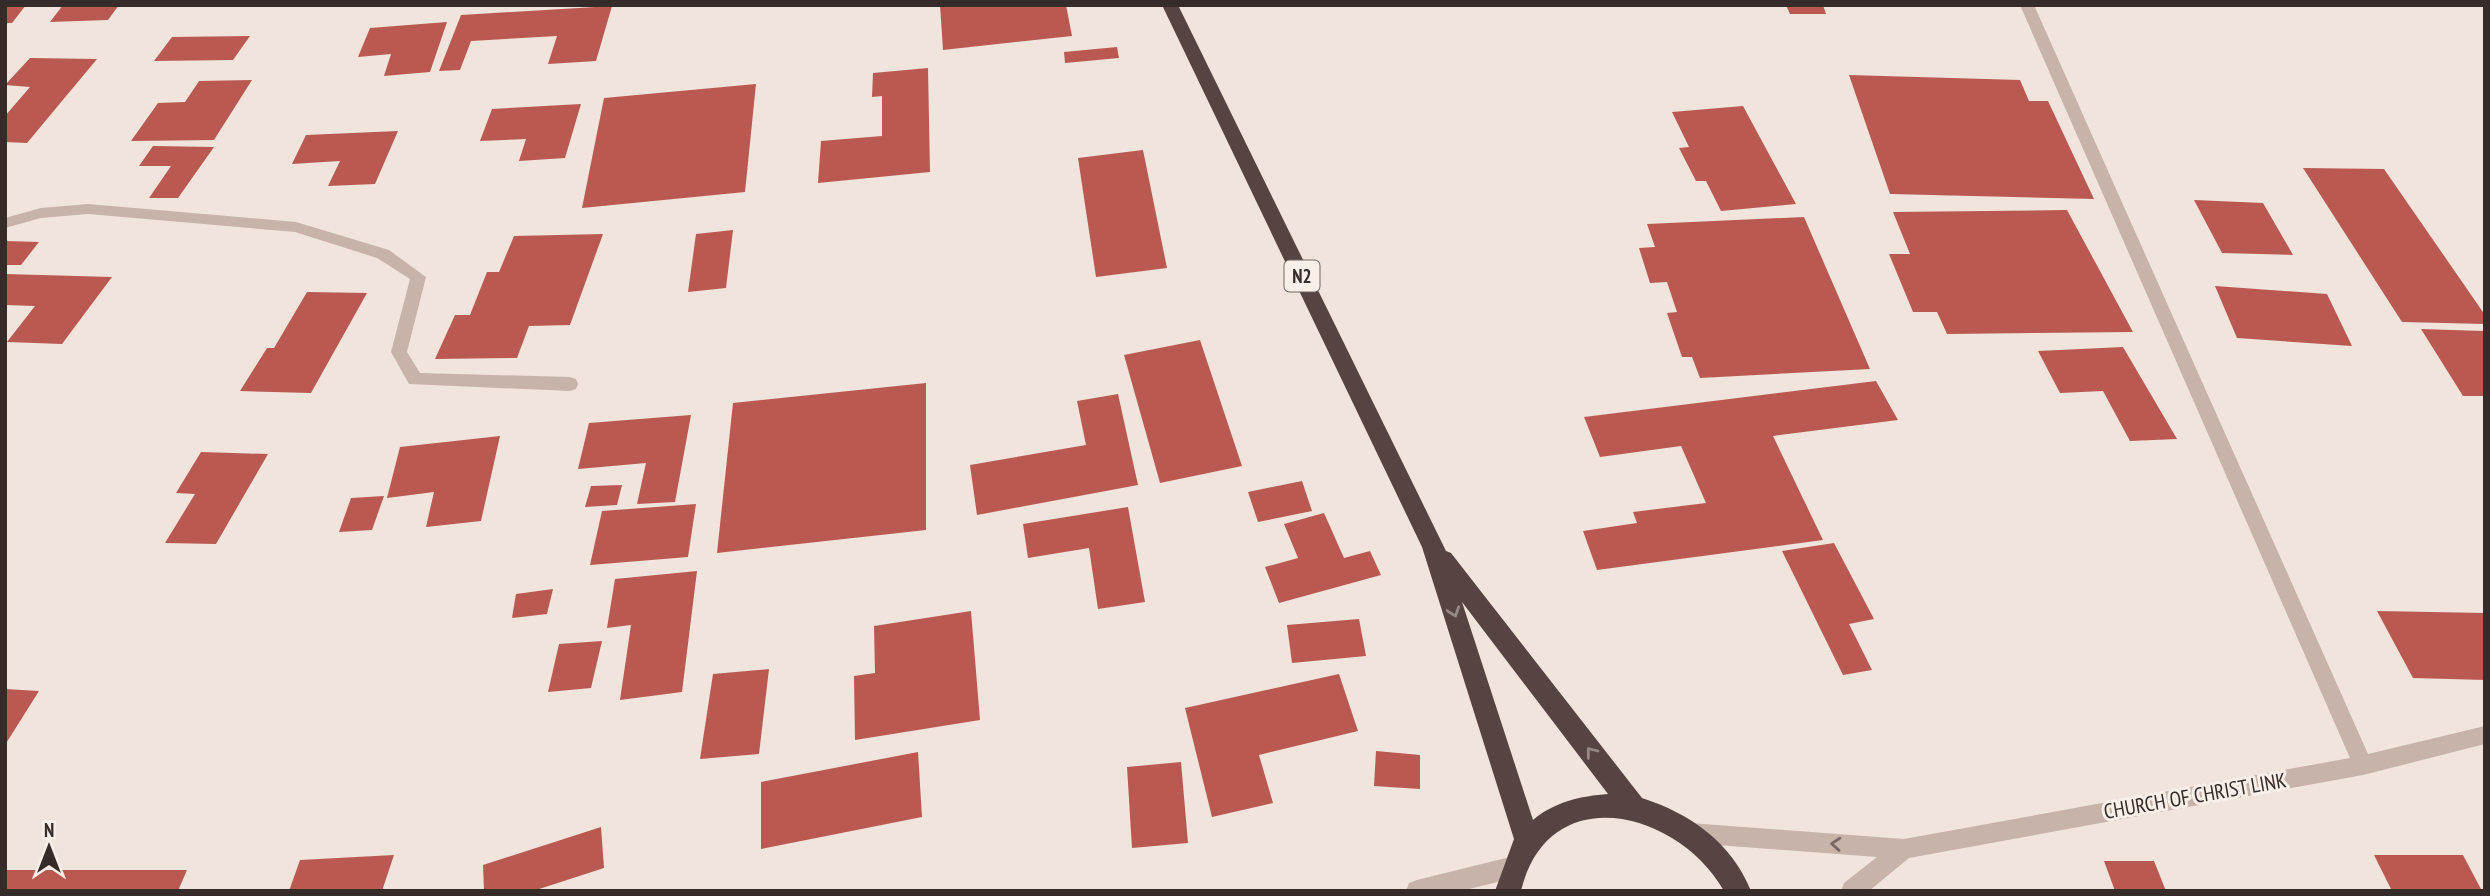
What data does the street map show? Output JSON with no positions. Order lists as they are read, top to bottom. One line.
{"streets":{"highway":["N2"],"street":["CHURCH OF CHRIST LINK"]},"north":"top"}
